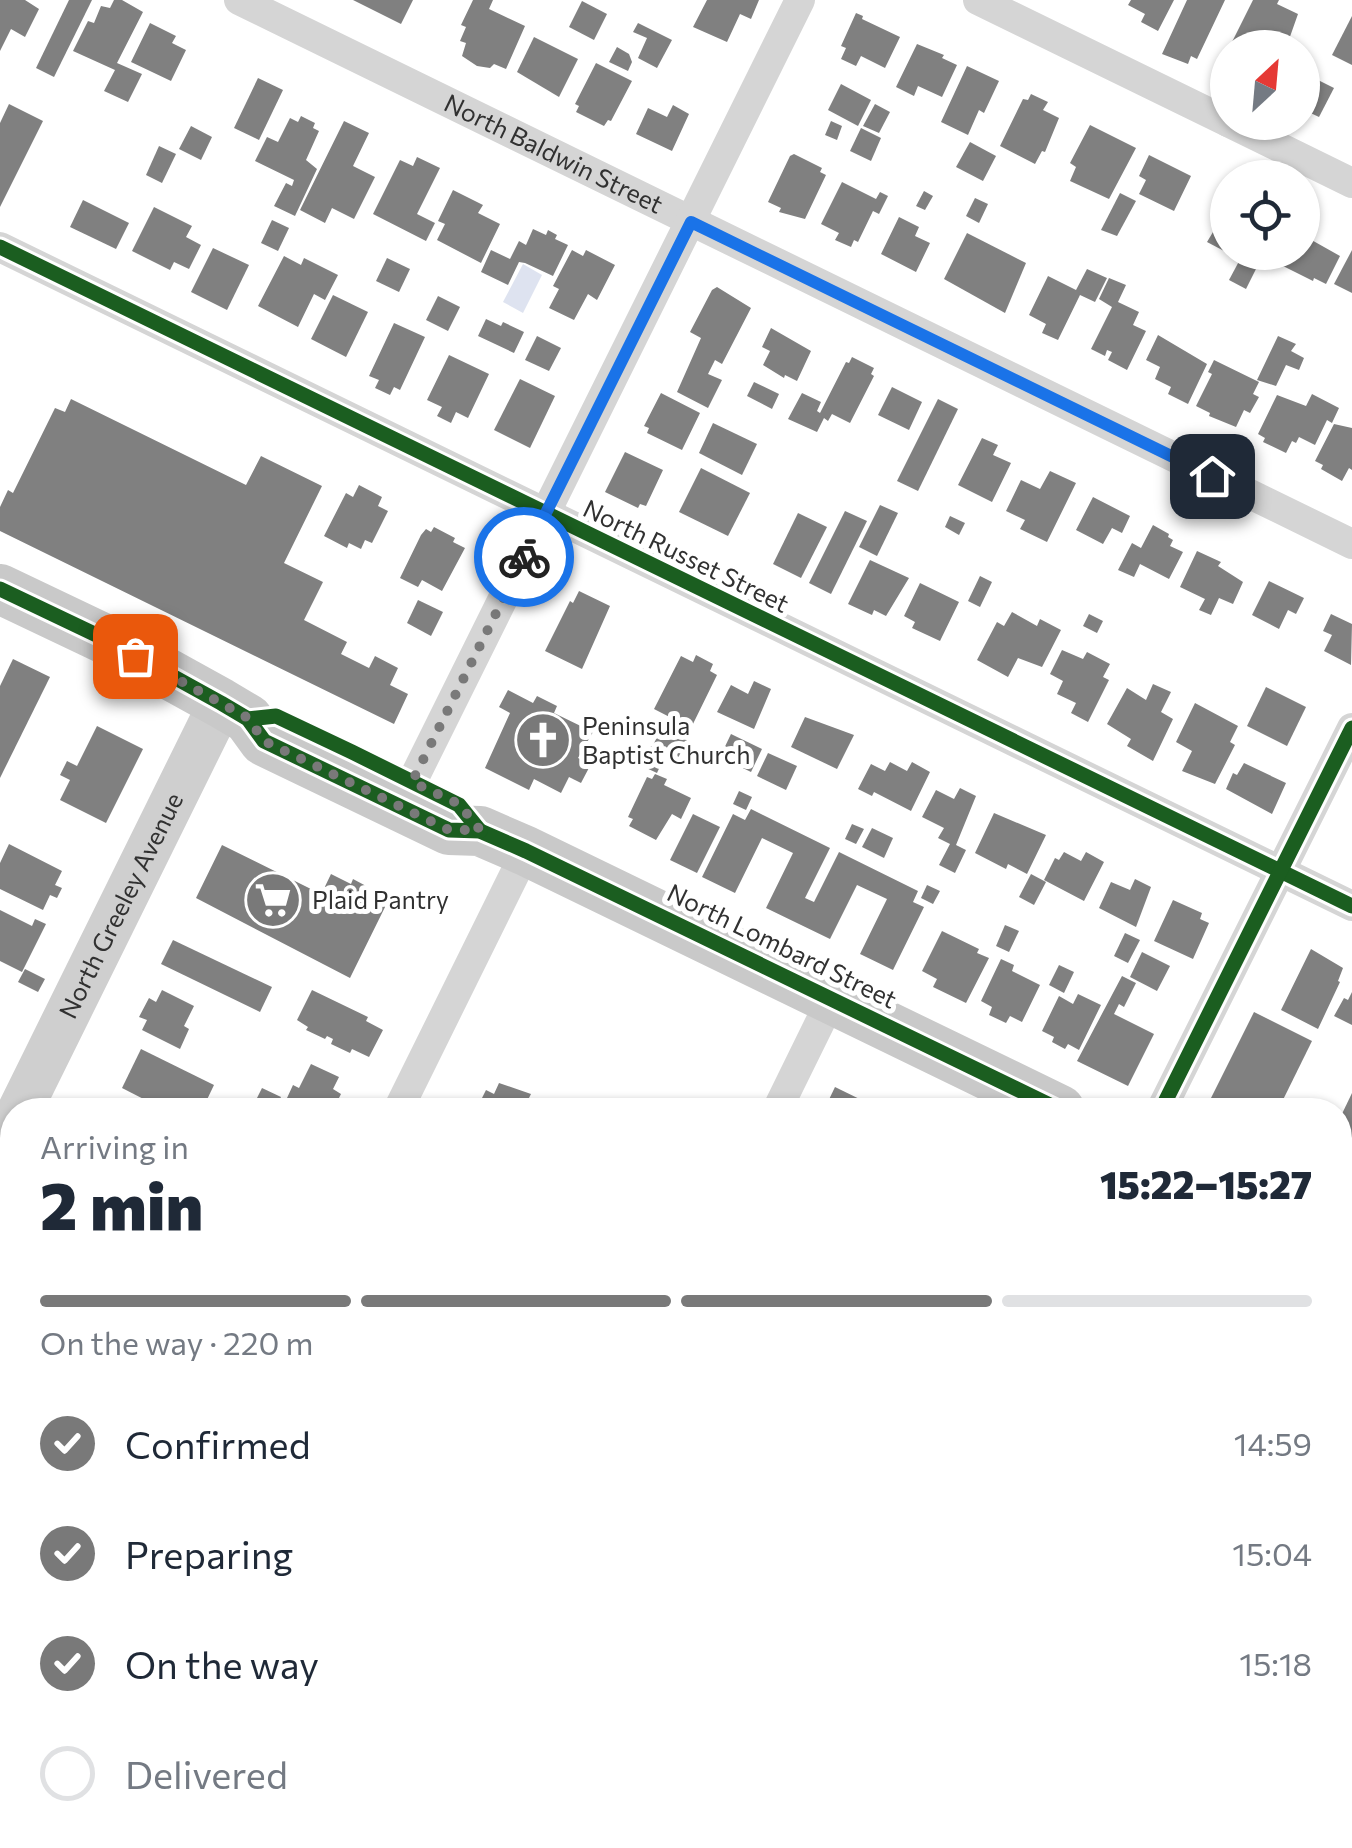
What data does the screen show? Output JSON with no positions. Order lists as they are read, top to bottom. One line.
{"streets":{"main road":["North Lombard Street"],"street":["North Baldwin Street","North Russet Street","North Greeley Avenue"]},"crossings":[["North Greeley Avenue","North Lombard Street"]],"places":{"church":["Peninsula Baptist Church"],"supermarket":["Plaid Pantry"]},"north":"top right","page":{"heading":["2 min","Arriving in","15:22–15:27"],"bar":"On the way · 220 m","list":[["Confirmed","14:59"],["Preparing","15:04"],["On the way","15:18"],"Delivered"]}}
